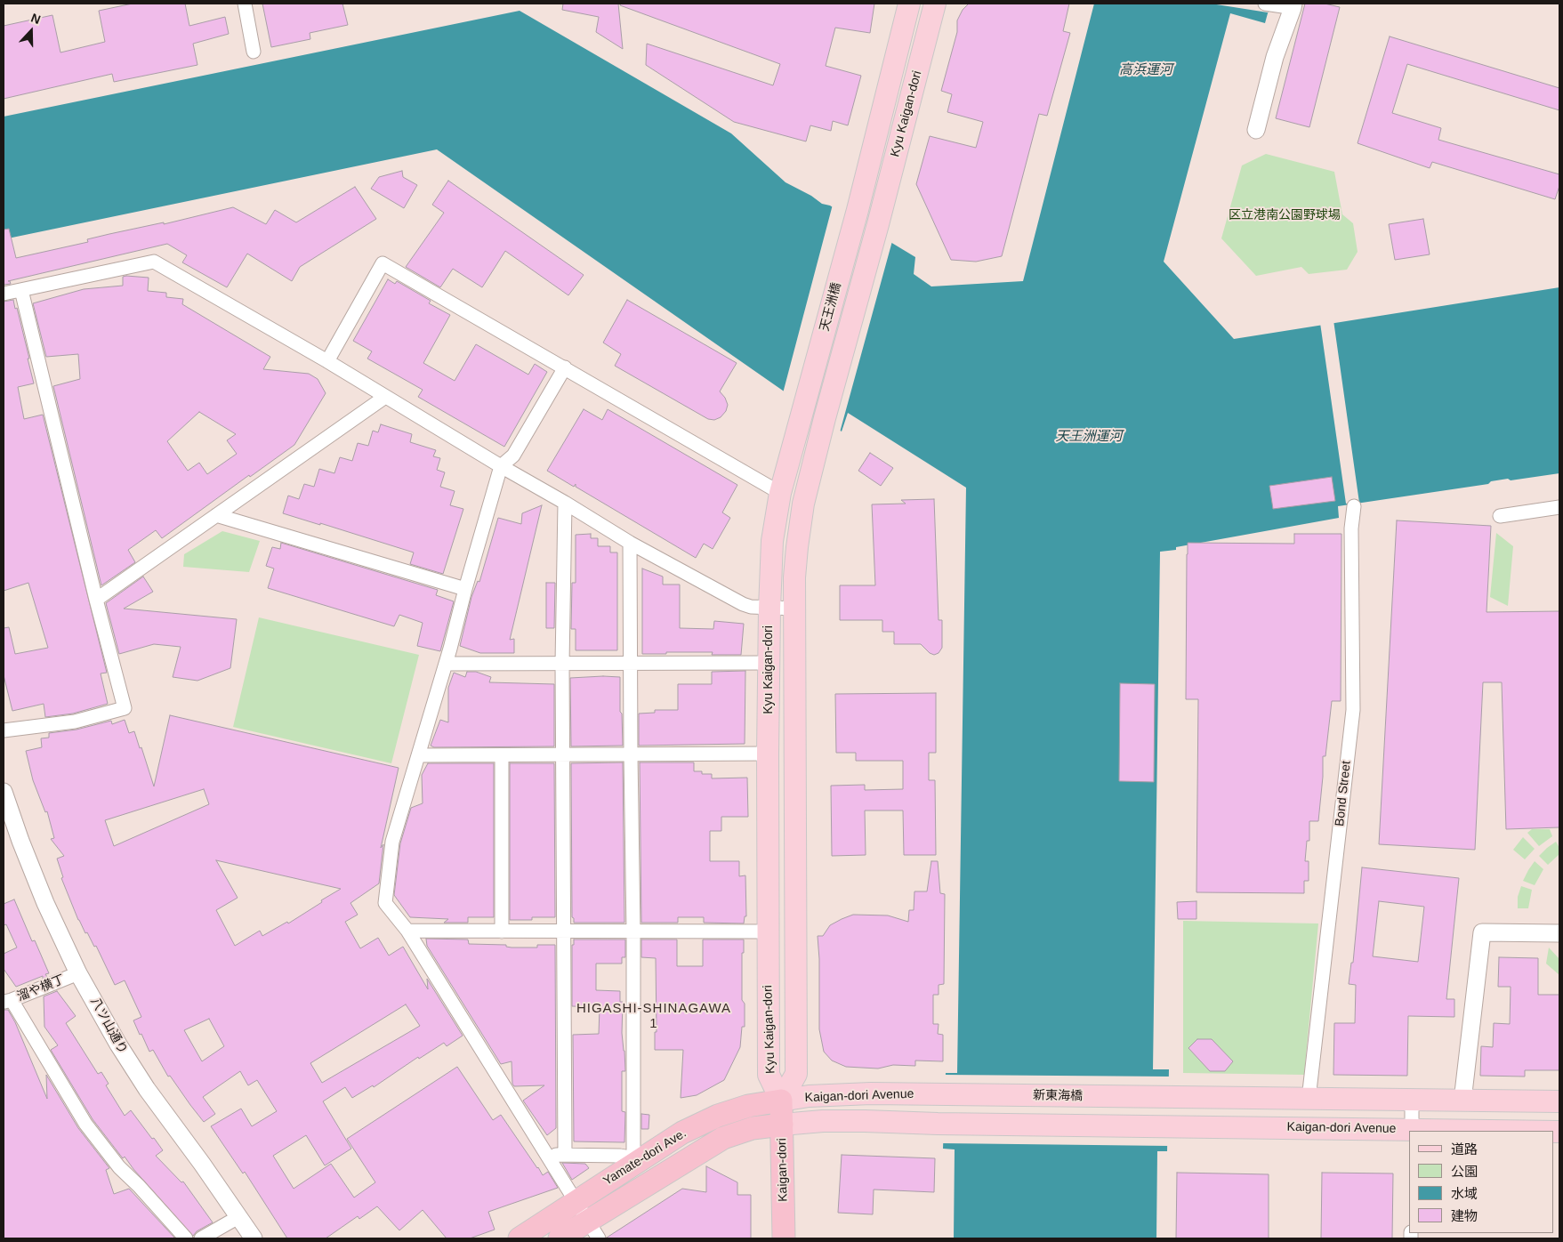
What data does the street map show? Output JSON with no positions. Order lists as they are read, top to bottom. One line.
{"streets":{"highway":["Yamate-dori Ave.","Kaigan-dori"],"main road":["Kyu Kaigan-dori","天王洲橋","Kaigan-dori Avenue","新東海橋"],"street":["Bond Street","溜や横丁","八ツ山通り"]},"crossings":[["Kyu Kaigan-dori","天王洲橋"],["Kyu Kaigan-dori","Kaigan-dori Avenue"],["Kyu Kaigan-dori","Yamate-dori Ave."],["Kyu Kaigan-dori","Kaigan-dori"],["Bond Street","新東海橋"],["溜や横丁","八ツ山通り"],["Kaigan-dori Avenue","新東海橋"],["Kaigan-dori Avenue","Yamate-dori Ave."],["Kaigan-dori Avenue","Kaigan-dori"],["Yamate-dori Ave.","Kaigan-dori"]],"districts":["HIGASHI-SHINAGAWA 1"],"water":["高浜運河","天王洲運河"],"parks":["区立港南公園野球場"],"legend":["道路","公園","水域","建物"],"north":"top"}
